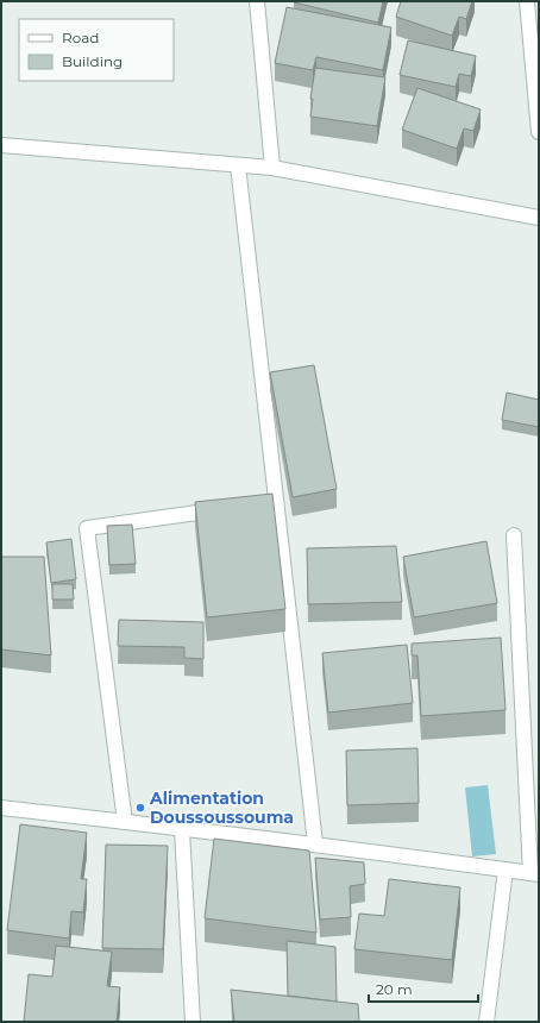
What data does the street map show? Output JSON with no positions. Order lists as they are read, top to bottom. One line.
{"places":["Alimentation Doussoussouma"],"legend":["Road","Building"],"scale_bar":"20 m"}
